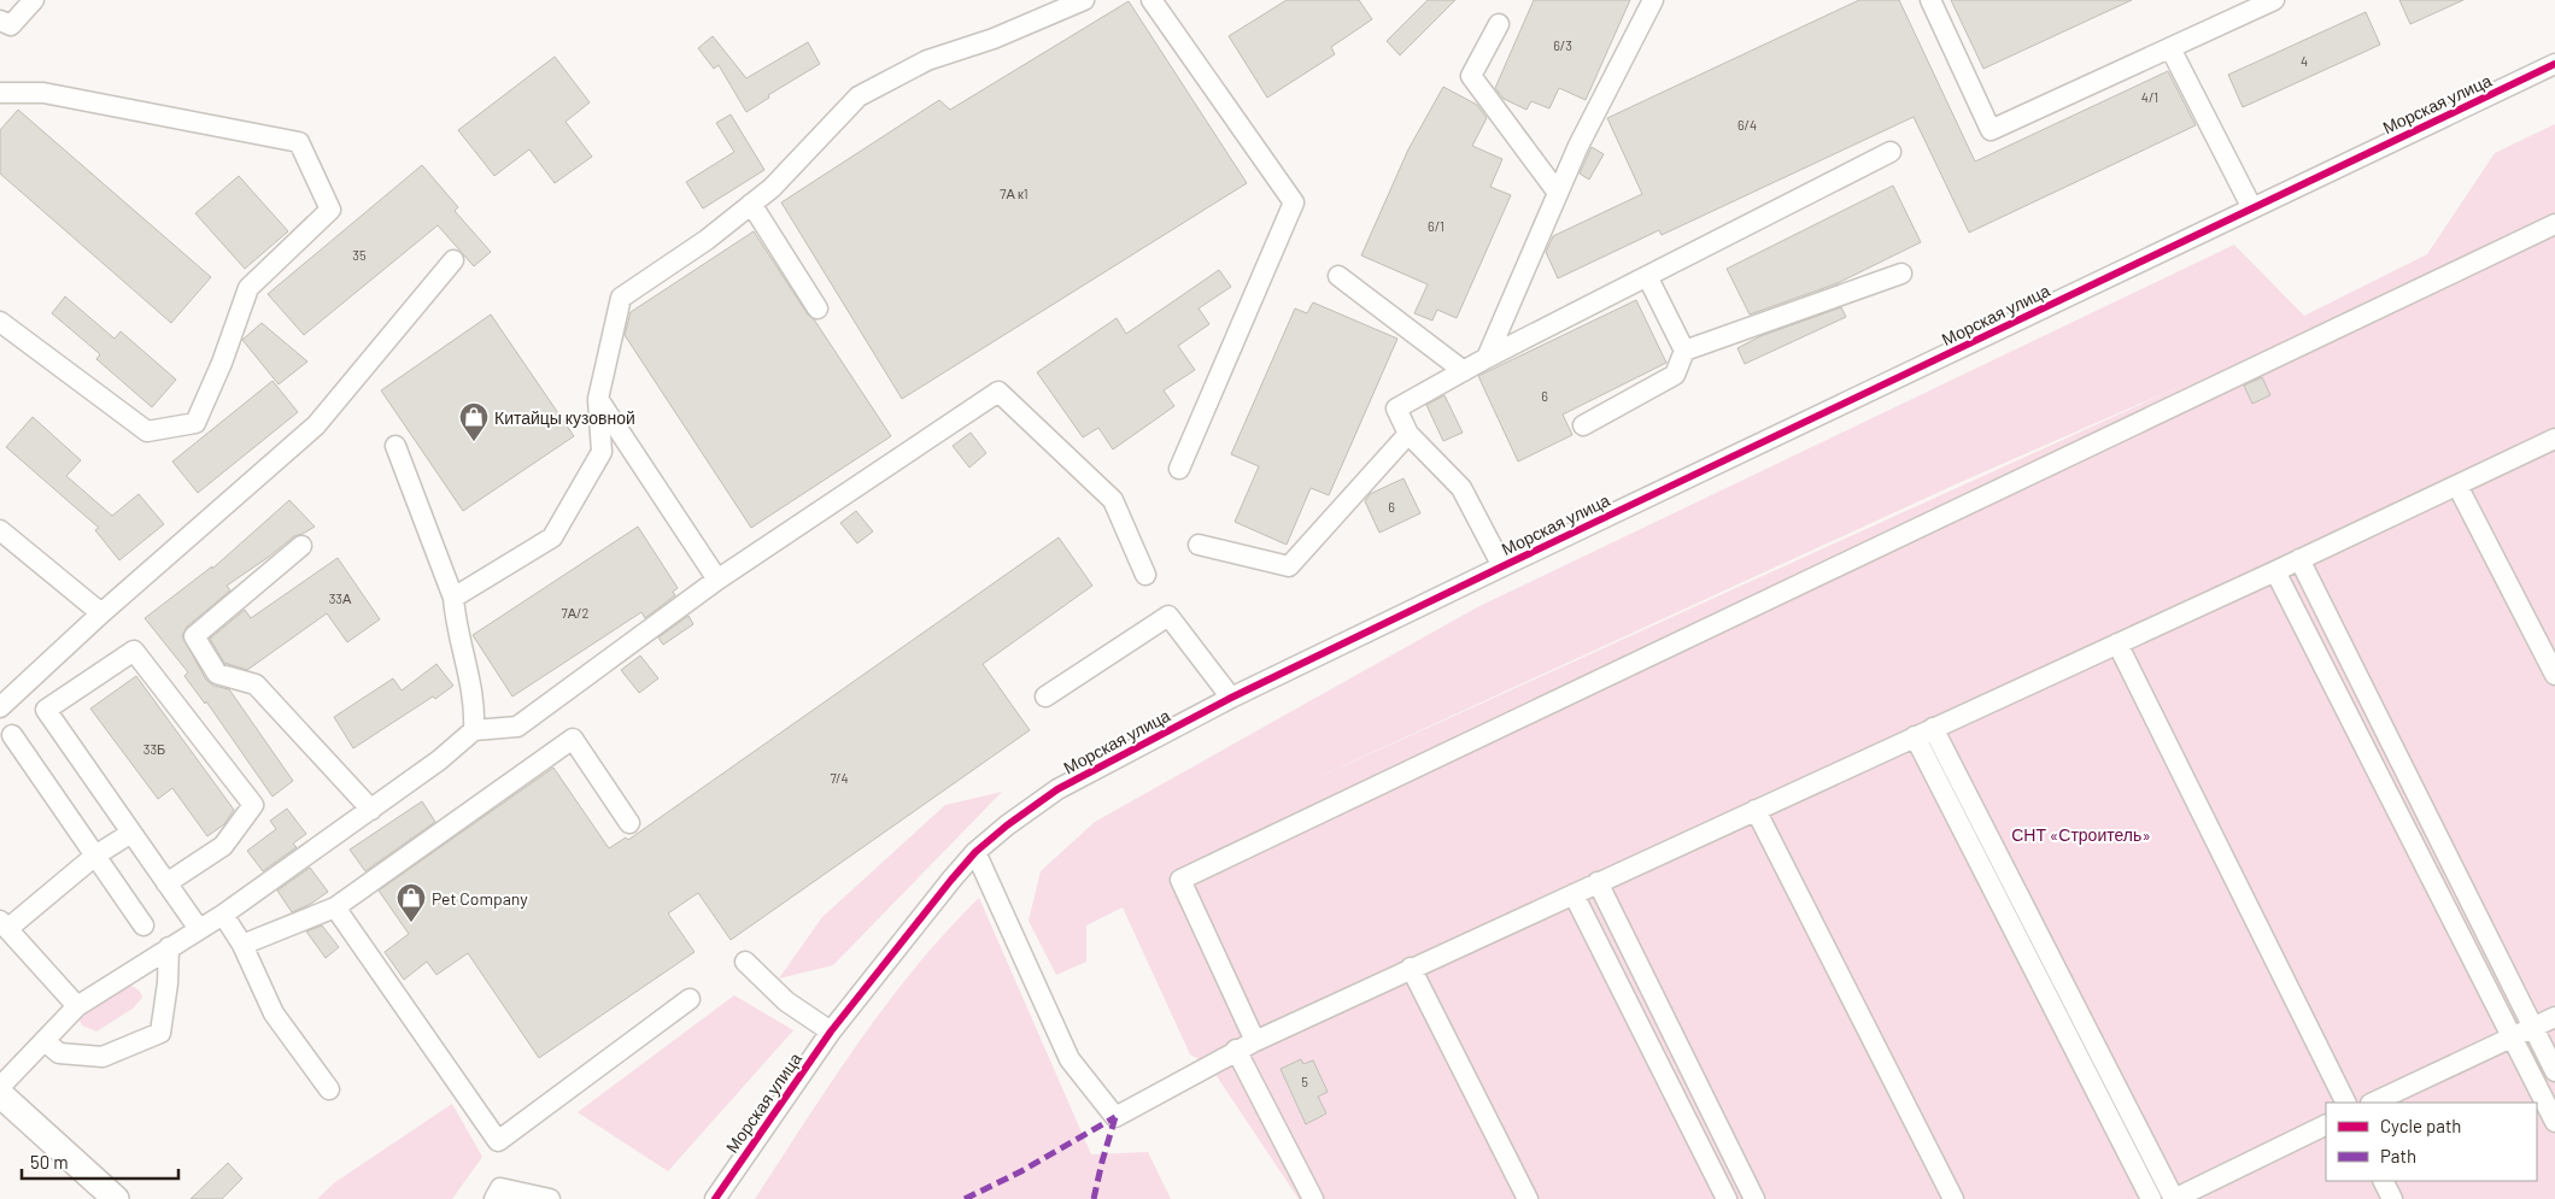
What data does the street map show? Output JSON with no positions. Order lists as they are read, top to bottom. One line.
{"streets":{"street":["Морская улица"]},"parks":["СНТ «Строитель»"],"places":{"shop":["Китайцы кузовной","Pet Company"]},"house_numbers":["6/3","4","4/1","6/4","7А к1","6/1","35","6","6","33А","7А/2","33Б","7/4","5"],"legend":["Cycle path","Path"],"scale_bar":"50 m"}
